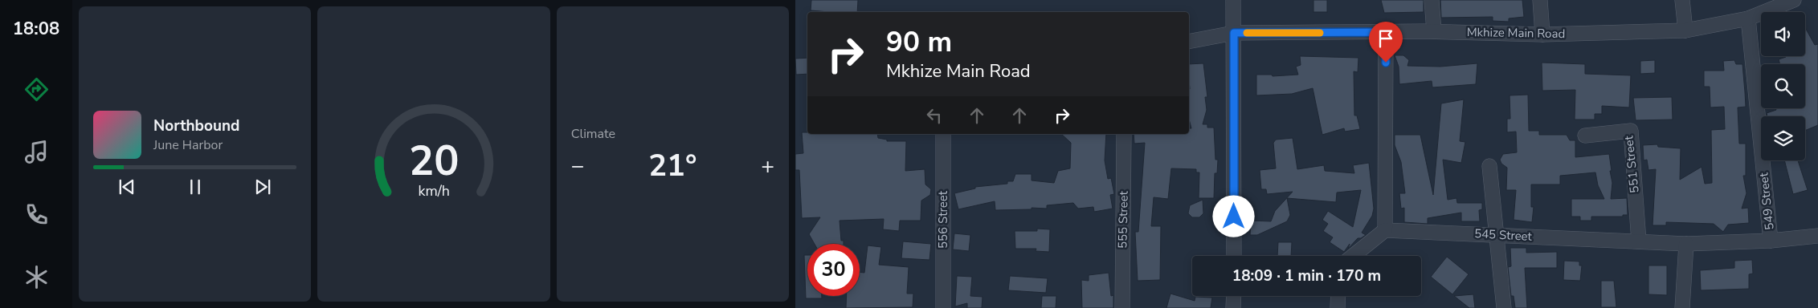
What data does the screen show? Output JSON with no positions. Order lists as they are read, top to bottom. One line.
{"streets":{"street":["Mkhize Main Road","551 Street","549 Street","556 Street","555 Street","545 Street"]},"crossings":[["Mkhize Main Road","549 Street"],["551 Street","545 Street"],["549 Street","545 Street"]],"page":{"tabs":"18:08","tile":"Climate","turn":["90 m","Mkhize Main Road"],"song":["Northbound","June Harbor"],"heat":["−","21°","+"],"limit":"30","trip":"18:09 · 1 min · 170 m","gauge":["20","km/h"]}}
